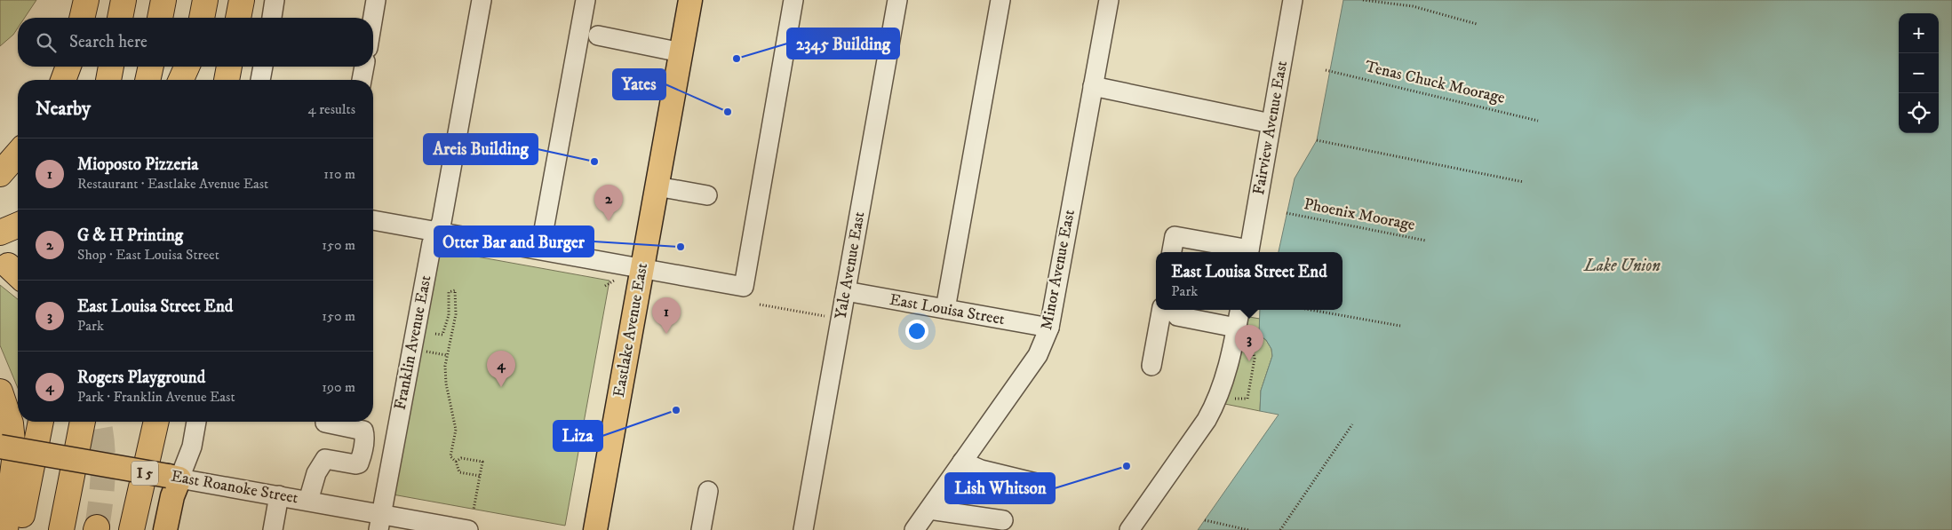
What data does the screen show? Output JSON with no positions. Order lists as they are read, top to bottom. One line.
{"streets":{"highway":["I 5"],"main road":["Eastlake Avenue East","East Roanoke Street"],"street":["Fairview Avenue East","Yale Avenue East","Minor Avenue East","East Louisa Street","Franklin Avenue East"],"path":["Tenas Chuck Moorage","Phoenix Moorage"]},"crossings":[["Yale Avenue East","East Louisa Street"],["Minor Avenue East","East Louisa Street"],["Franklin Avenue East","East Roanoke Street"]],"water":["Lake Union"],"places":["2345 Building","Yates","Areis Building","Otter Bar and Burger","Liza","Lish Whitson"],"page":{"map_buttons":["+","−"],"search":"Search here","heading":["Nearby","4 results"],"list":[{"mark":"1","name":"Mioposto Pizzeria","note":"Restaurant · Eastlake Avenue East","value":"110 m"},{"mark":"2","name":"G & H Printing","note":"Shop · East Louisa Street","value":"150 m"},{"mark":"3","name":"East Louisa Street End","note":"Park","value":"150 m"},{"mark":"4","name":"Rogers Playground","note":"Park · Franklin Avenue East","value":"190 m"}],"pins":["2","1","3","4"],"popup":["East Louisa Street End","Park"]}}
